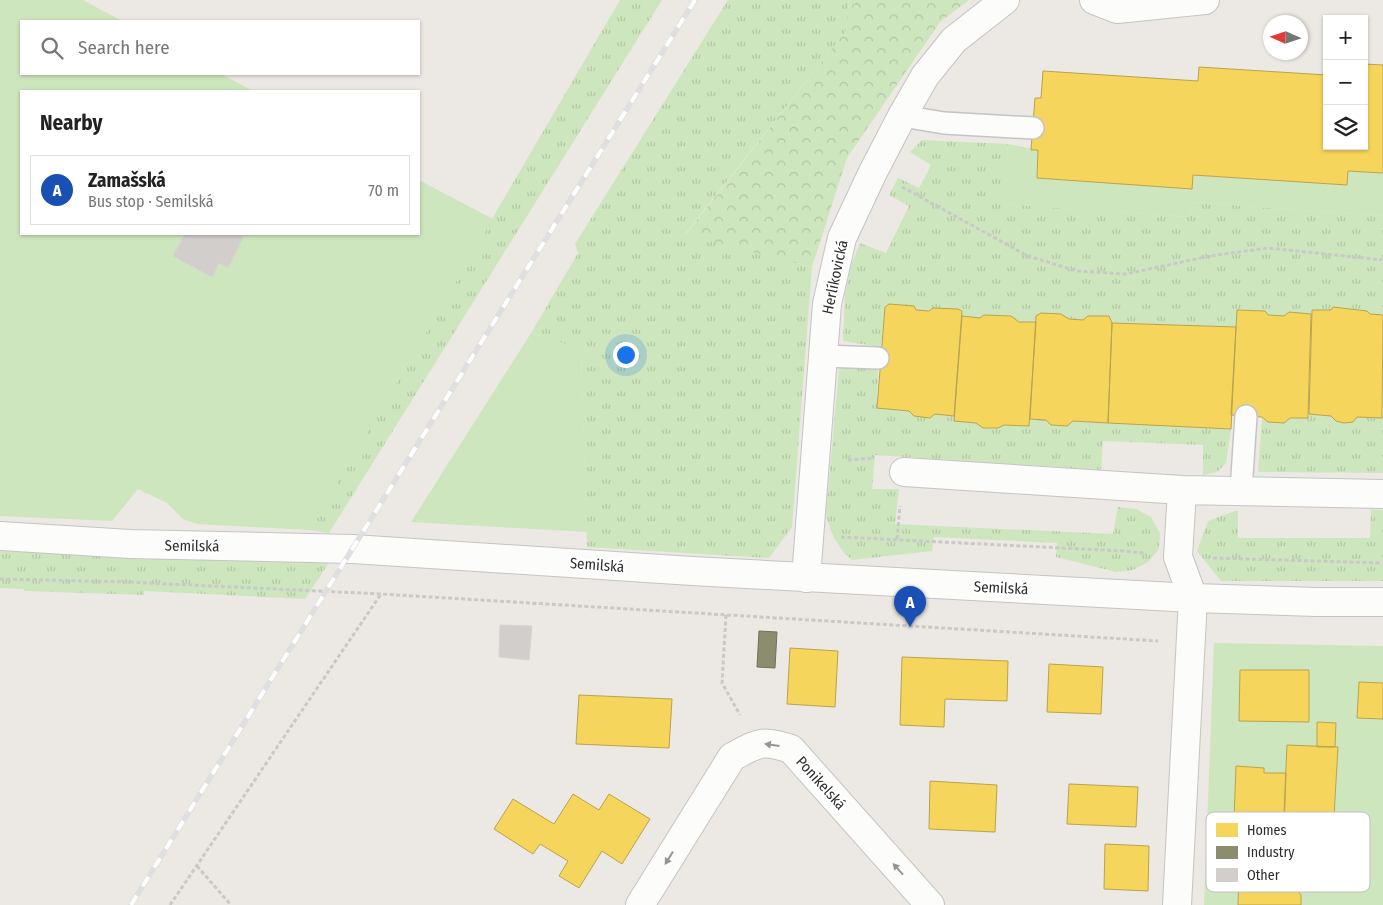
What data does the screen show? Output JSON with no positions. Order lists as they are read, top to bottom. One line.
{"streets":{"street":["Herlíkovická","Semilská","Ponikelská"]},"crossings":[["Herlíkovická","Semilská"]],"one_way":["Ponikelská"],"legend":["Homes","Industry","Other"],"north":"left","page":{"map_buttons":["+","−"],"search":"Search here","heading":"Nearby","list":[{"mark":"A","name":"Zamašská","note":"Bus stop · Semilská","value":"70 m"}],"pins":"A"}}
